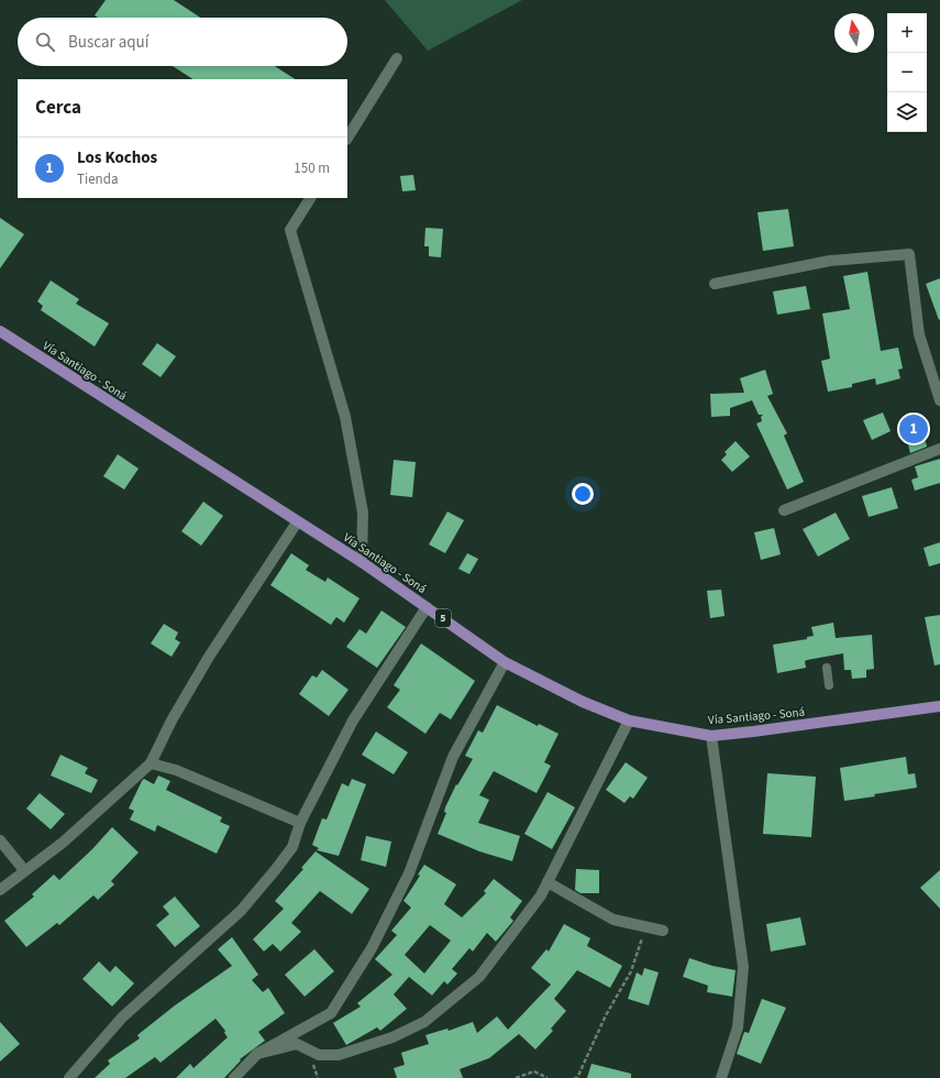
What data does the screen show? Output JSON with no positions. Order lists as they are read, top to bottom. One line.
{"streets":{"main road":["Vía Santiago - Soná","5"]},"north":"top","page":{"map_buttons":["+","−"],"search":"Buscar aquí","heading":"Cerca","list":[{"mark":"1","name":"Los Kochos","note":"Tienda","value":"150 m"}],"pins":"1"}}
